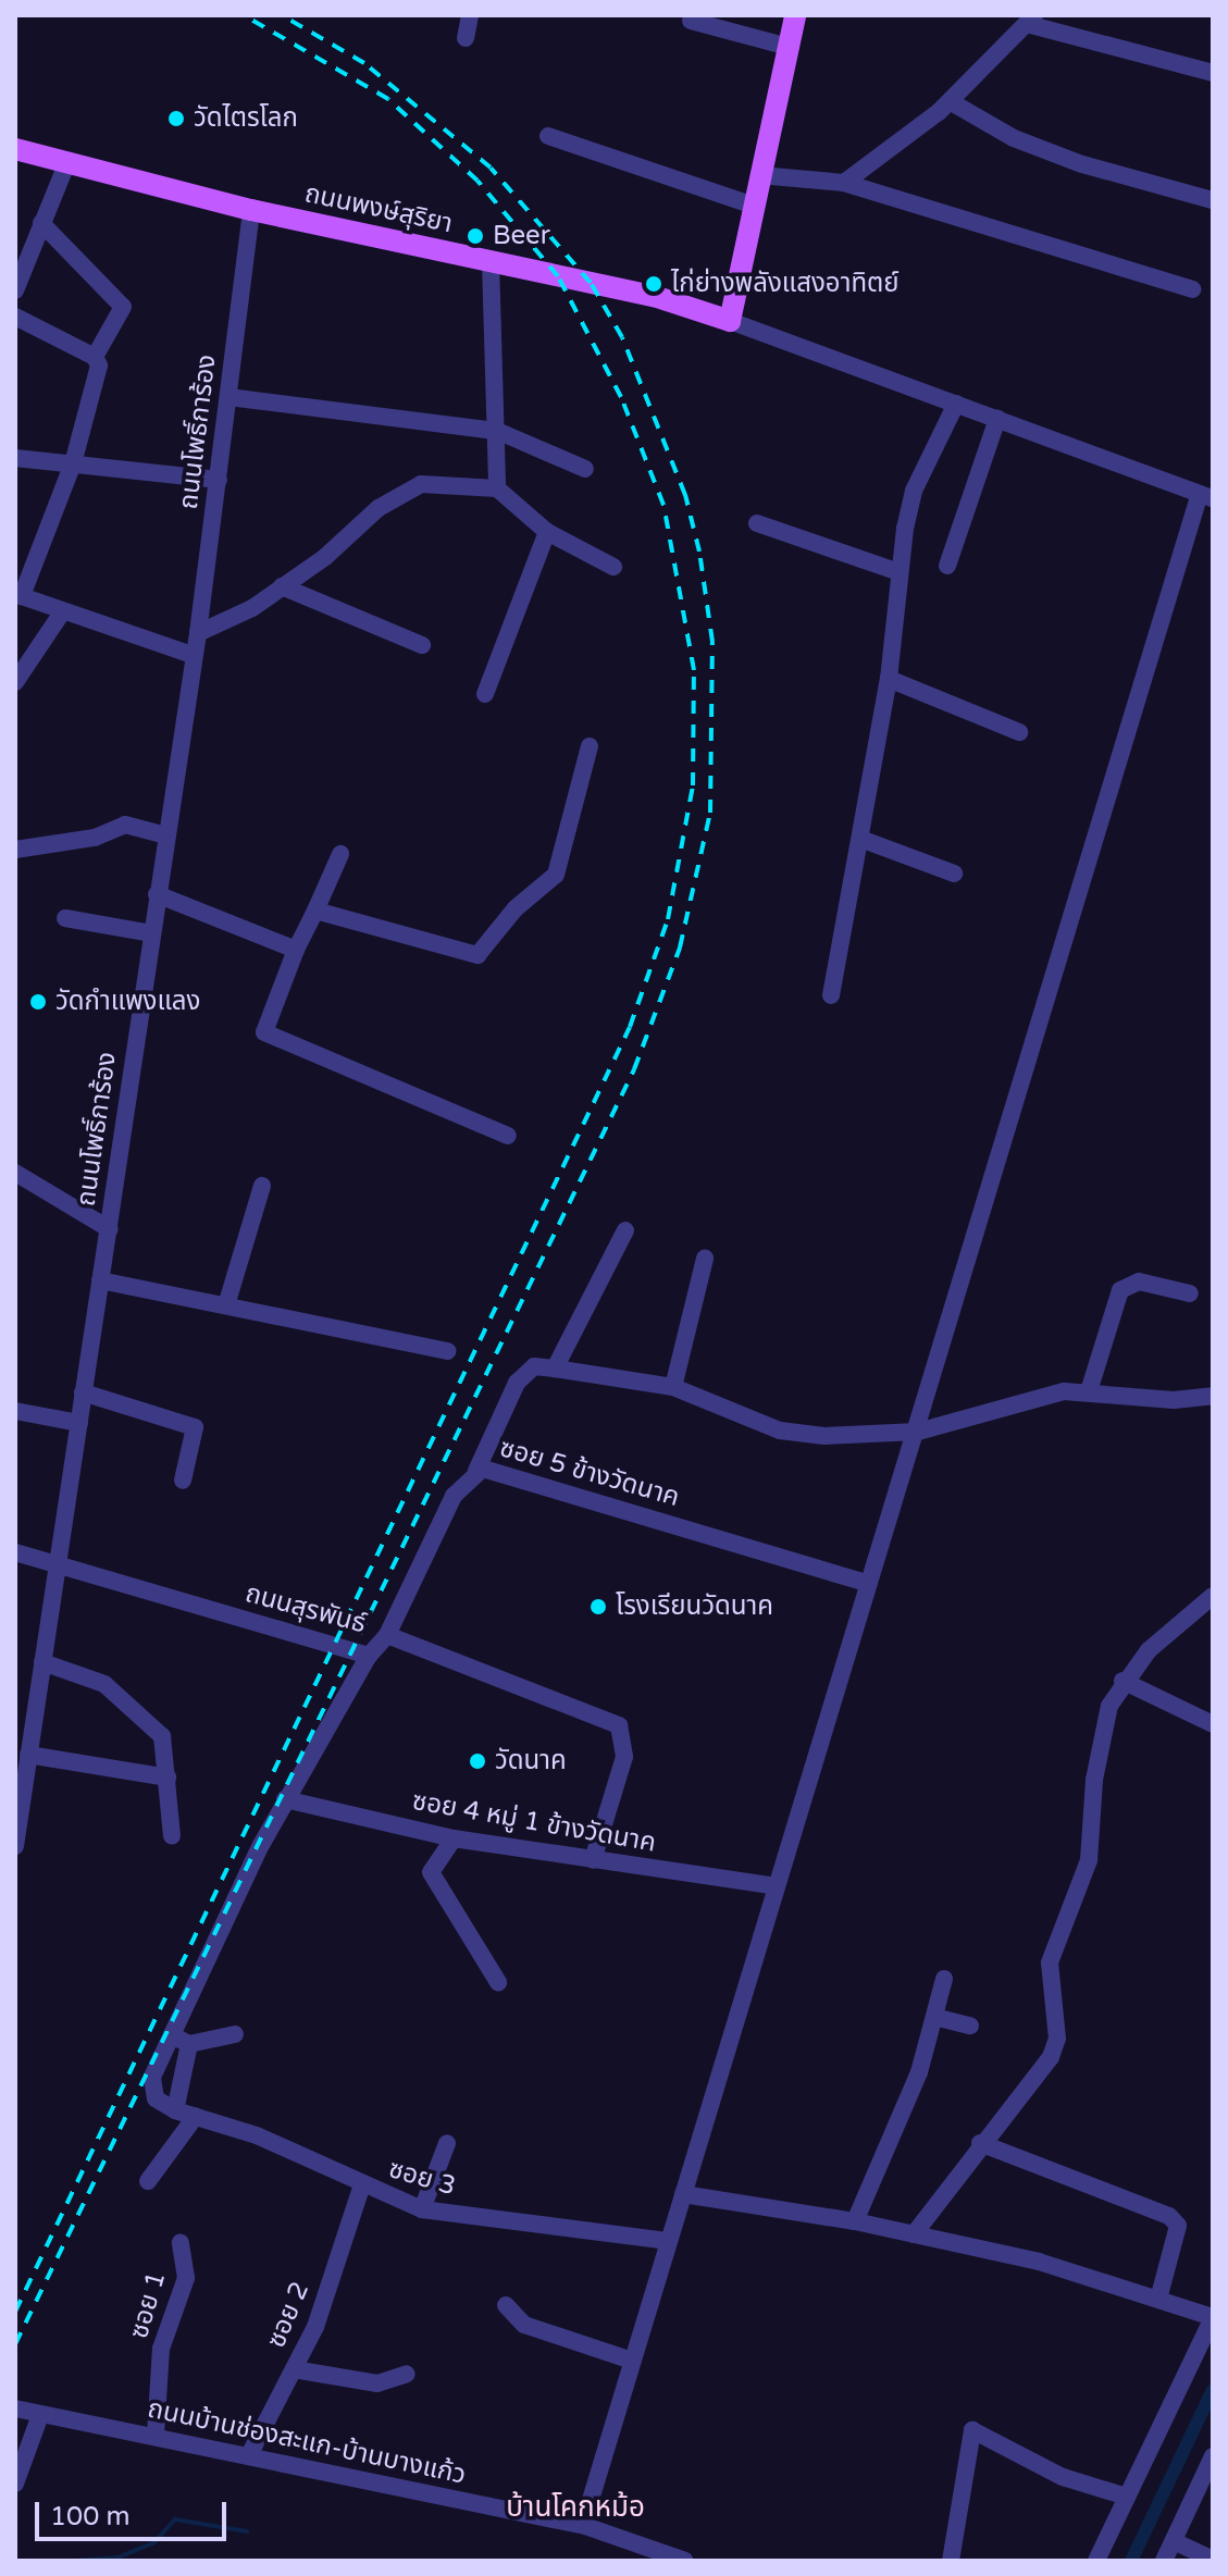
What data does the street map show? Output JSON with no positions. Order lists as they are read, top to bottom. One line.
{"streets":{"main road":["ถนนพงษ์สุริยา"],"street":["ถนนโพธิ์การ้อง","ซอย 5 ข้างวัดนาค","ถนนสุรพันธ์","ซอย 4 หมู่ 1 ข้างวัดนาค","ซอย 3","ซอย 1","ซอย 2","ถนนบ้านช่องสะแก-บ้านบางแก้ว"]},"crossings":[["ถนนพงษ์สุริยา","ถนนโพธิ์การ้อง"],["ถนนโพธิ์การ้อง","ถนนสุรพันธ์"],["ซอย 5 ข้างวัดนาค","ถนนสุรพันธ์"],["ถนนสุรพันธ์","ซอย 4 หมู่ 1 ข้างวัดนาค"],["ซอย 3","ซอย 2"],["ซอย 1","ถนนบ้านช่องสะแก-บ้านบางแก้ว"],["ซอย 2","ถนนบ้านช่องสะแก-บ้านบางแก้ว"]],"districts":["บ้านโคกหม้อ"],"places":["วัดไตรโลก","Beer","ไก่ย่างพลังแสงอาทิตย์","วัดกำแพงแลง","โรงเรียนวัดนาค","วัดนาค"],"scale_bar":"100 m"}
